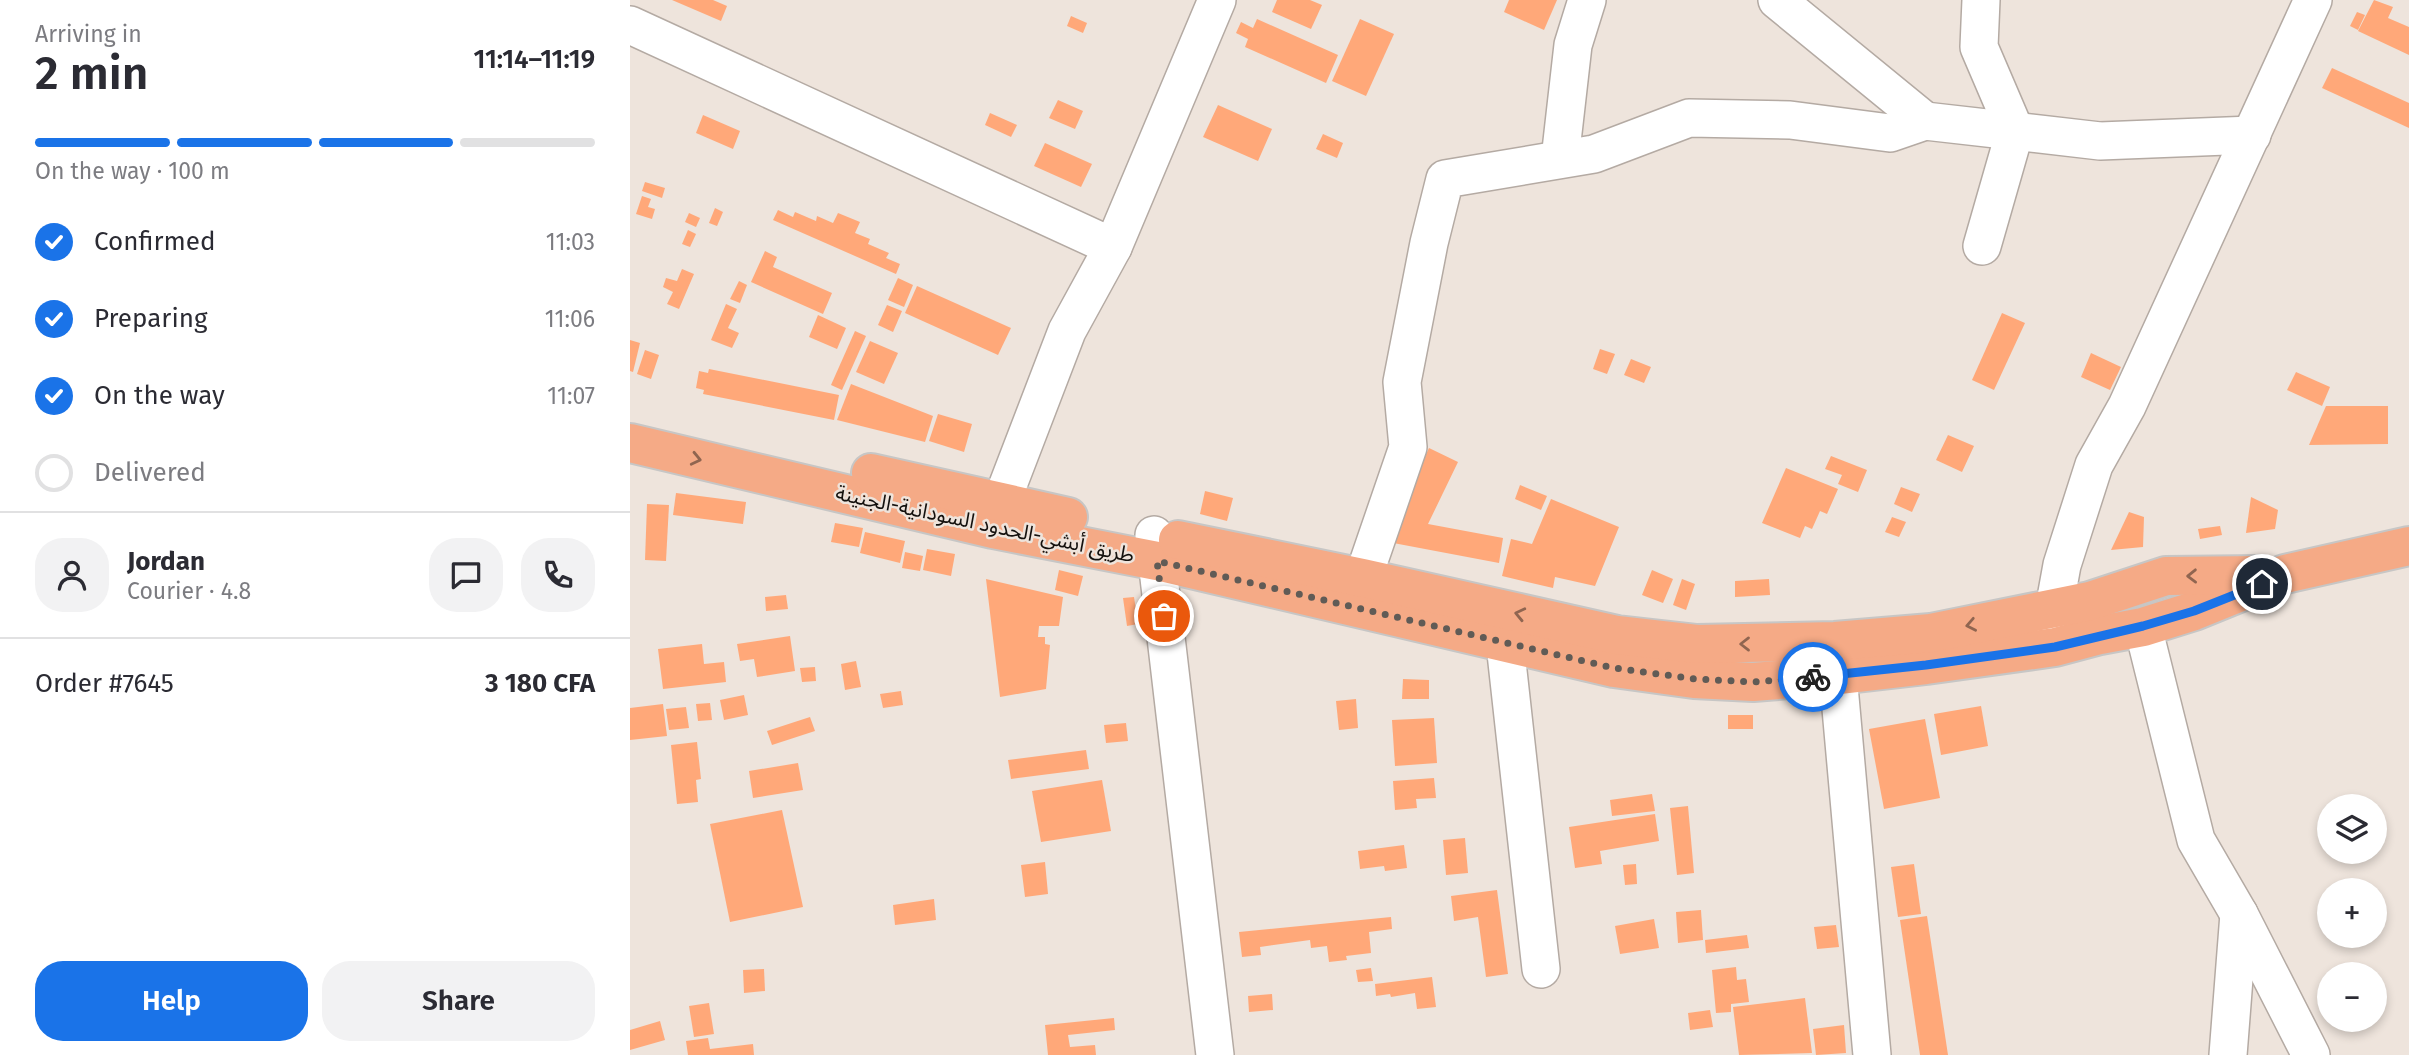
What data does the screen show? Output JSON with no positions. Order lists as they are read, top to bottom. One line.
{"streets":{"highway":["طريق أبشي-الحدود السودانية-الجنينة"]},"page":{"heading":["2 min","Arriving in","11:14–11:19"],"panel":["Jordan","Courier · 4.8","Order #7645","3 180 CFA"],"bar":"On the way · 100 m","list":[["Confirmed","11:03"],["Preparing","11:06"],["On the way","11:07"],"Delivered"],"map_buttons":["+","−"],"buttons":["Help","Share"]}}
